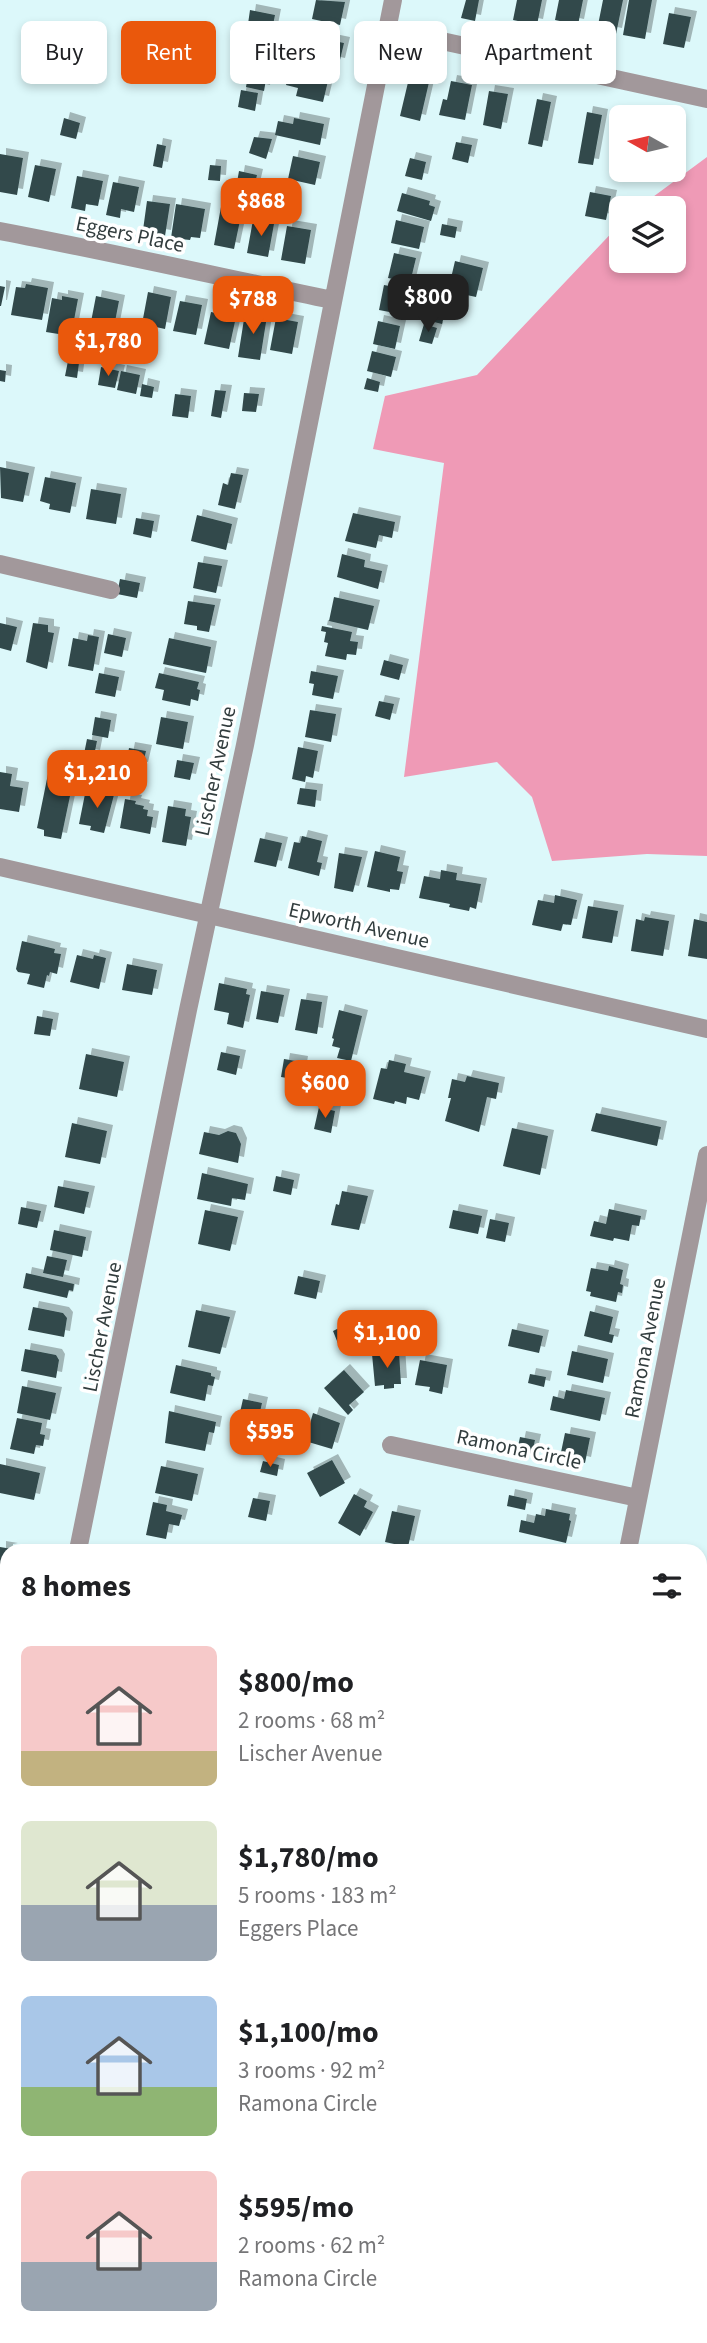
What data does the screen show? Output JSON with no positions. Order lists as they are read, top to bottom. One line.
{"streets":{"street":["Eggers Place","Lischer Avenue","Epworth Avenue","Ramona Avenue","Ramona Circle"]},"crossings":[["Eggers Place","Lischer Avenue"],["Lischer Avenue","Epworth Avenue"],["Ramona Avenue","Ramona Circle"]],"north":"left","page":{"chip":["Buy","Rent","Filters","New","Apartment"],"price":["$868","$800","$788","$1,780","$1,210","$600","$1,100","$595"],"heading":"8 homes","list":[{"name":"$800/mo","note":"2 rooms · 68 m² · Lischer Avenue"},{"name":"$1,780/mo","note":"5 rooms · 183 m² · Eggers Place"},{"name":"$1,100/mo","note":"3 rooms · 92 m² · Ramona Circle"},{"name":"$595/mo","note":"2 rooms · 62 m² · Ramona Circle"}]}}
